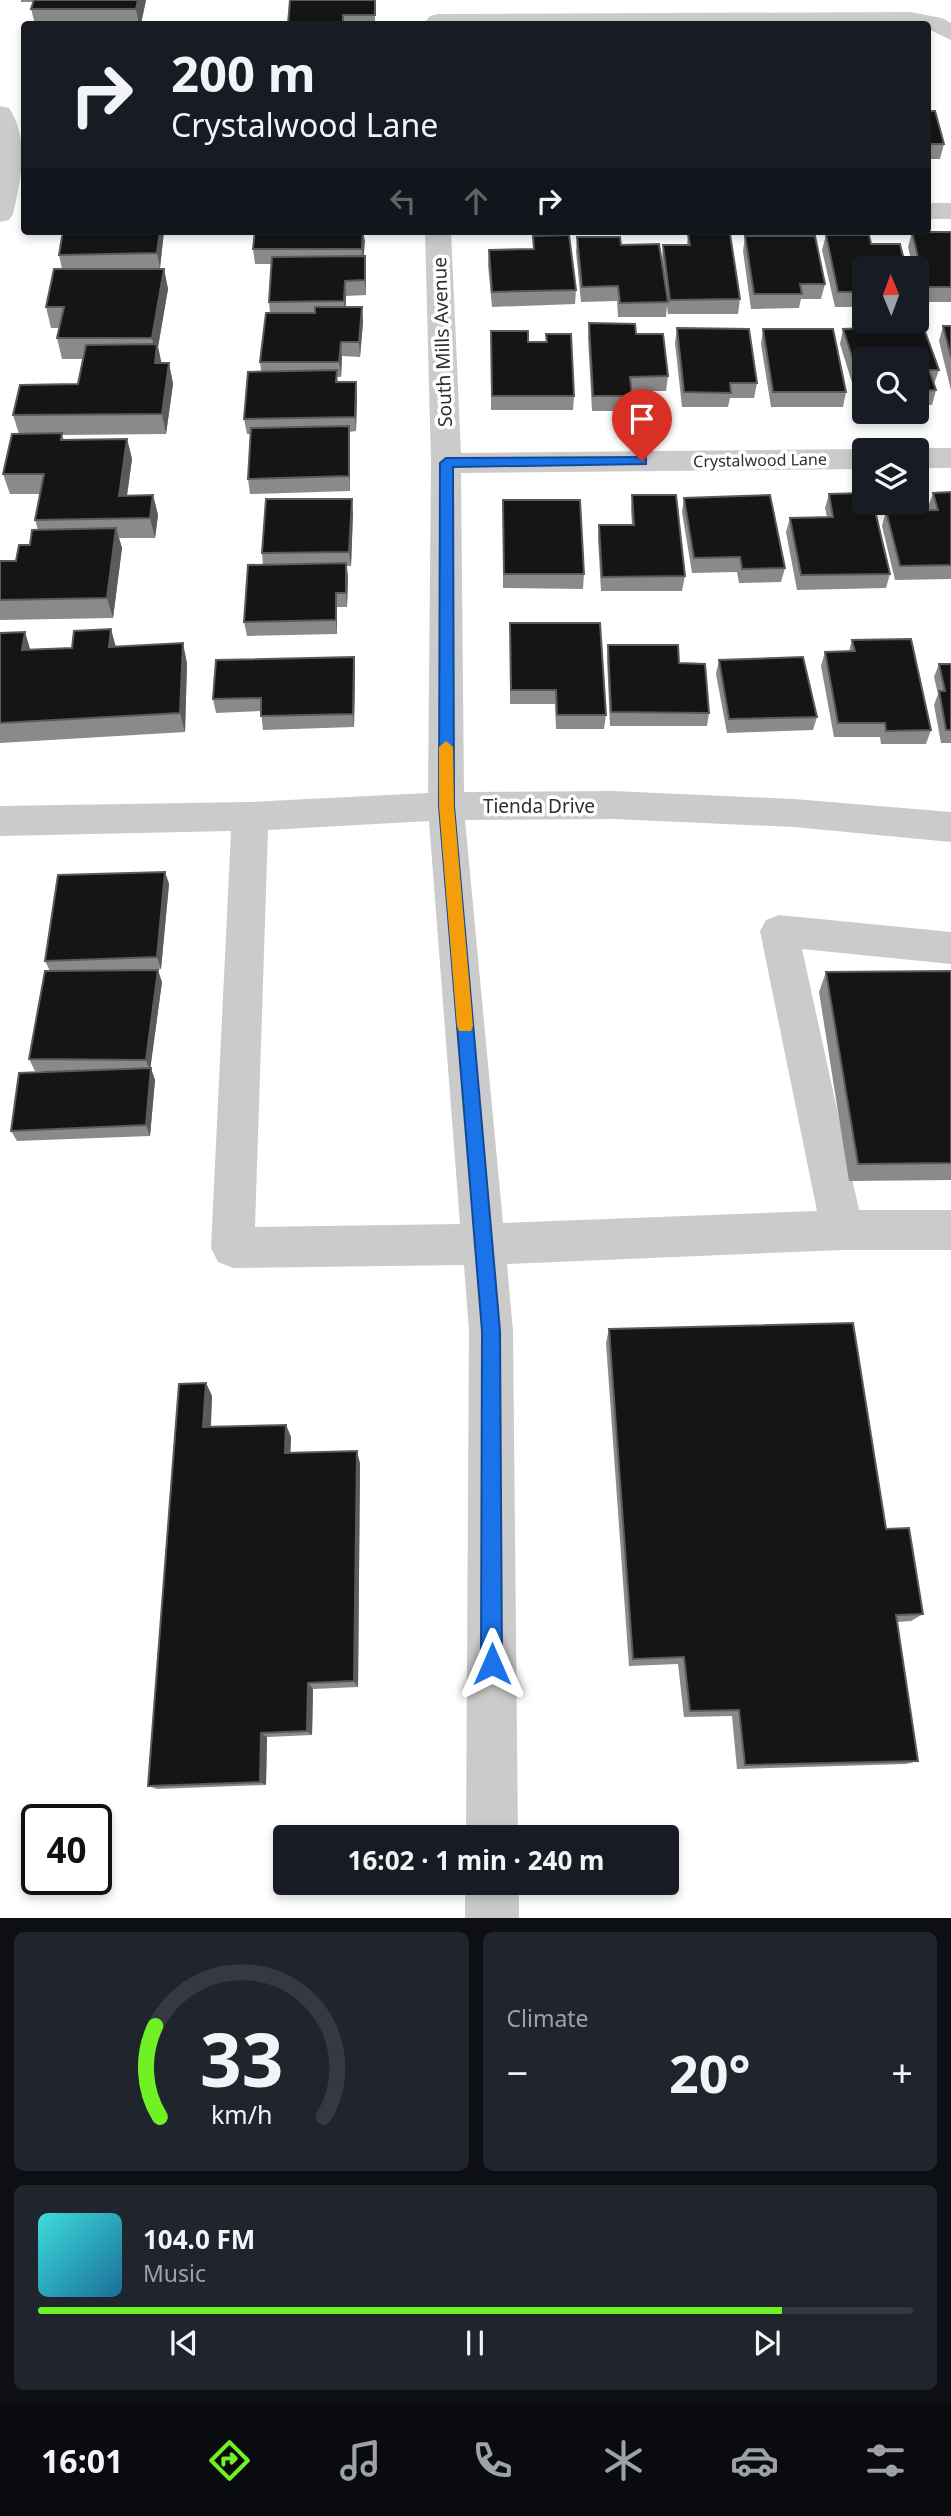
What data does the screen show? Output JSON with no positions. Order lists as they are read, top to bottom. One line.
{"streets":{"street":["South Mills Avenue","Crystalwood Lane","Tienda Drive"]},"crossings":[["South Mills Avenue","Crystalwood Lane"],["South Mills Avenue","Tienda Drive"]],"north":"top","page":{"turn":["200 m","Crystalwood Lane"],"limit":"40","trip":"16:02 · 1 min · 240 m","tile":"Climate","heat":["−","20°","+"],"song":["104.0 FM","Music"],"tabs":"16:01","gauge":["33","km/h"]}}
